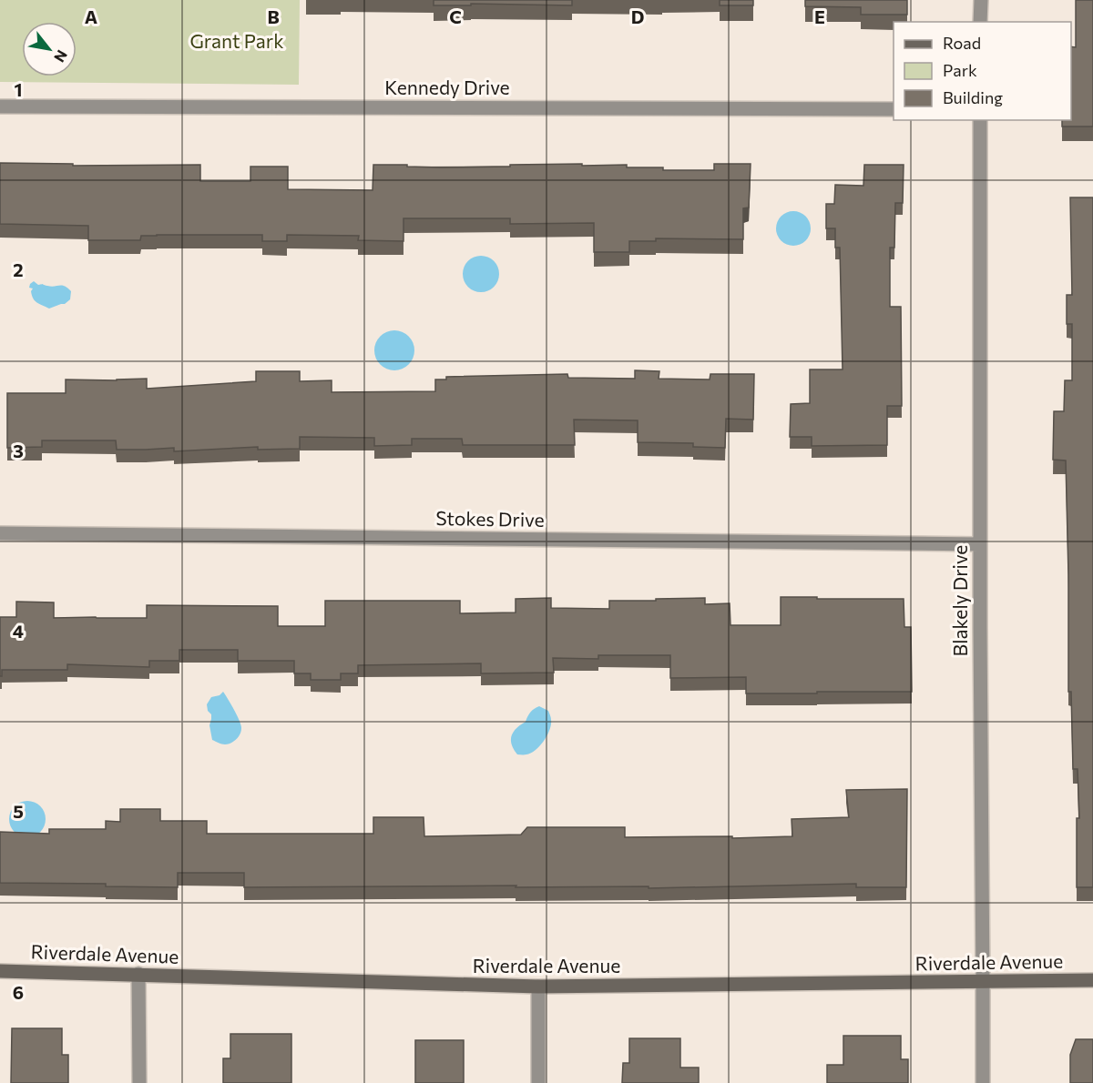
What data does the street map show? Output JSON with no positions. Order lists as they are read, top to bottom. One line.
{"streets":{"street":["Kennedy Drive","Stokes Drive","Blakely Drive","Riverdale Avenue"]},"crossings":[["Stokes Drive","Blakely Drive"],["Blakely Drive","Riverdale Avenue"]],"parks":["Grant Park"],"legend":["Road","Park","Building"],"north":"bottom right","grid":{"columns":["A","B","C","D","E"],"rows":["1","2","3","4","5","6"]}}
